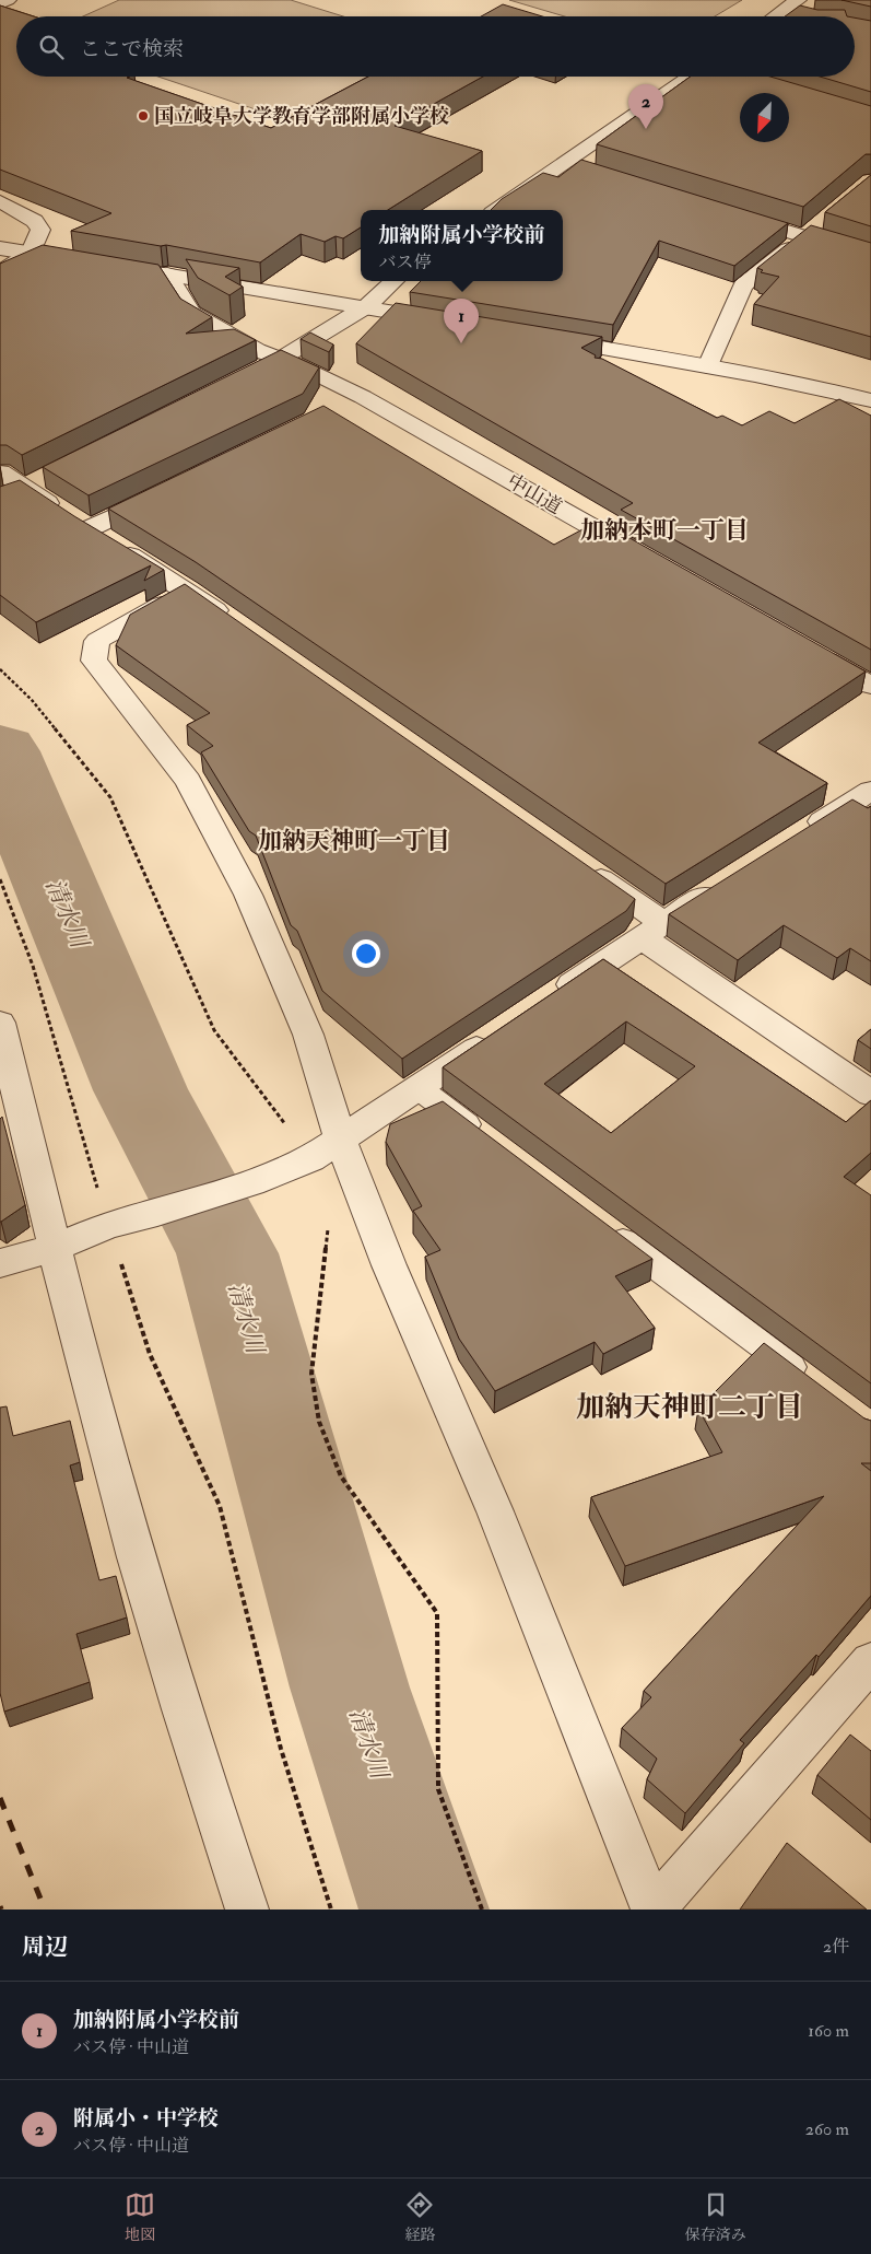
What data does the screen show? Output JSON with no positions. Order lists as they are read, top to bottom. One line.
{"streets":{"street":["中山道"]},"districts":["加納本町一丁目","加納天神町一丁目","加納天神町二丁目"],"water":["清水川"],"places":["国立岐阜大学教育学部附属小学校"],"north":"bottom left","page":{"search":"ここで検索","pins":["2","1"],"popup":["加納附属小学校前","バス停"],"heading":["周辺","2件"],"list":[{"mark":"1","name":"加納附属小学校前","note":"バス停 · 中山道","value":"160 m"},{"mark":"2","name":"附属小・中学校","note":"バス停 · 中山道","value":"260 m"}],"nav":["地図","経路","保存済み"]}}
